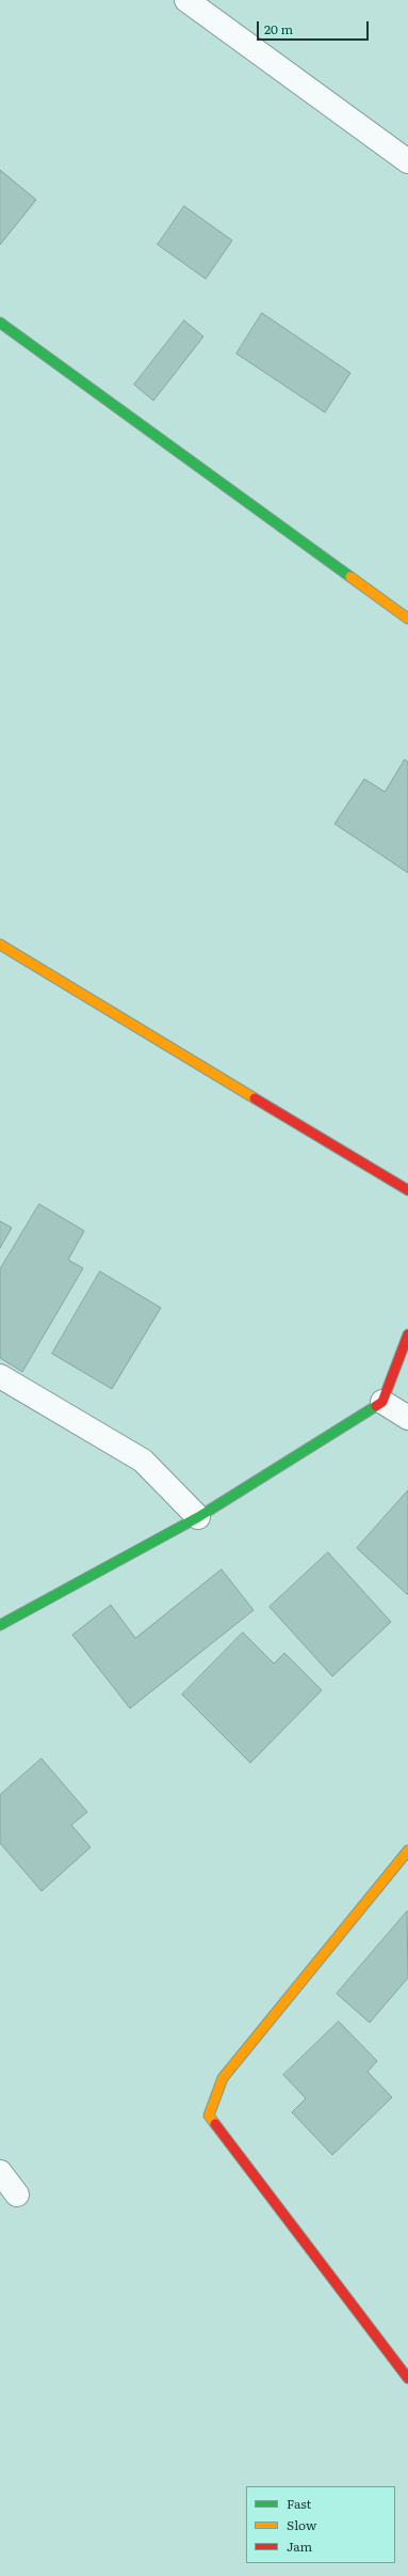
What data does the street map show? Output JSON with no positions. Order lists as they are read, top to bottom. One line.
{"legend":["Fast","Slow","Jam"],"scale_bar":"20 m"}
